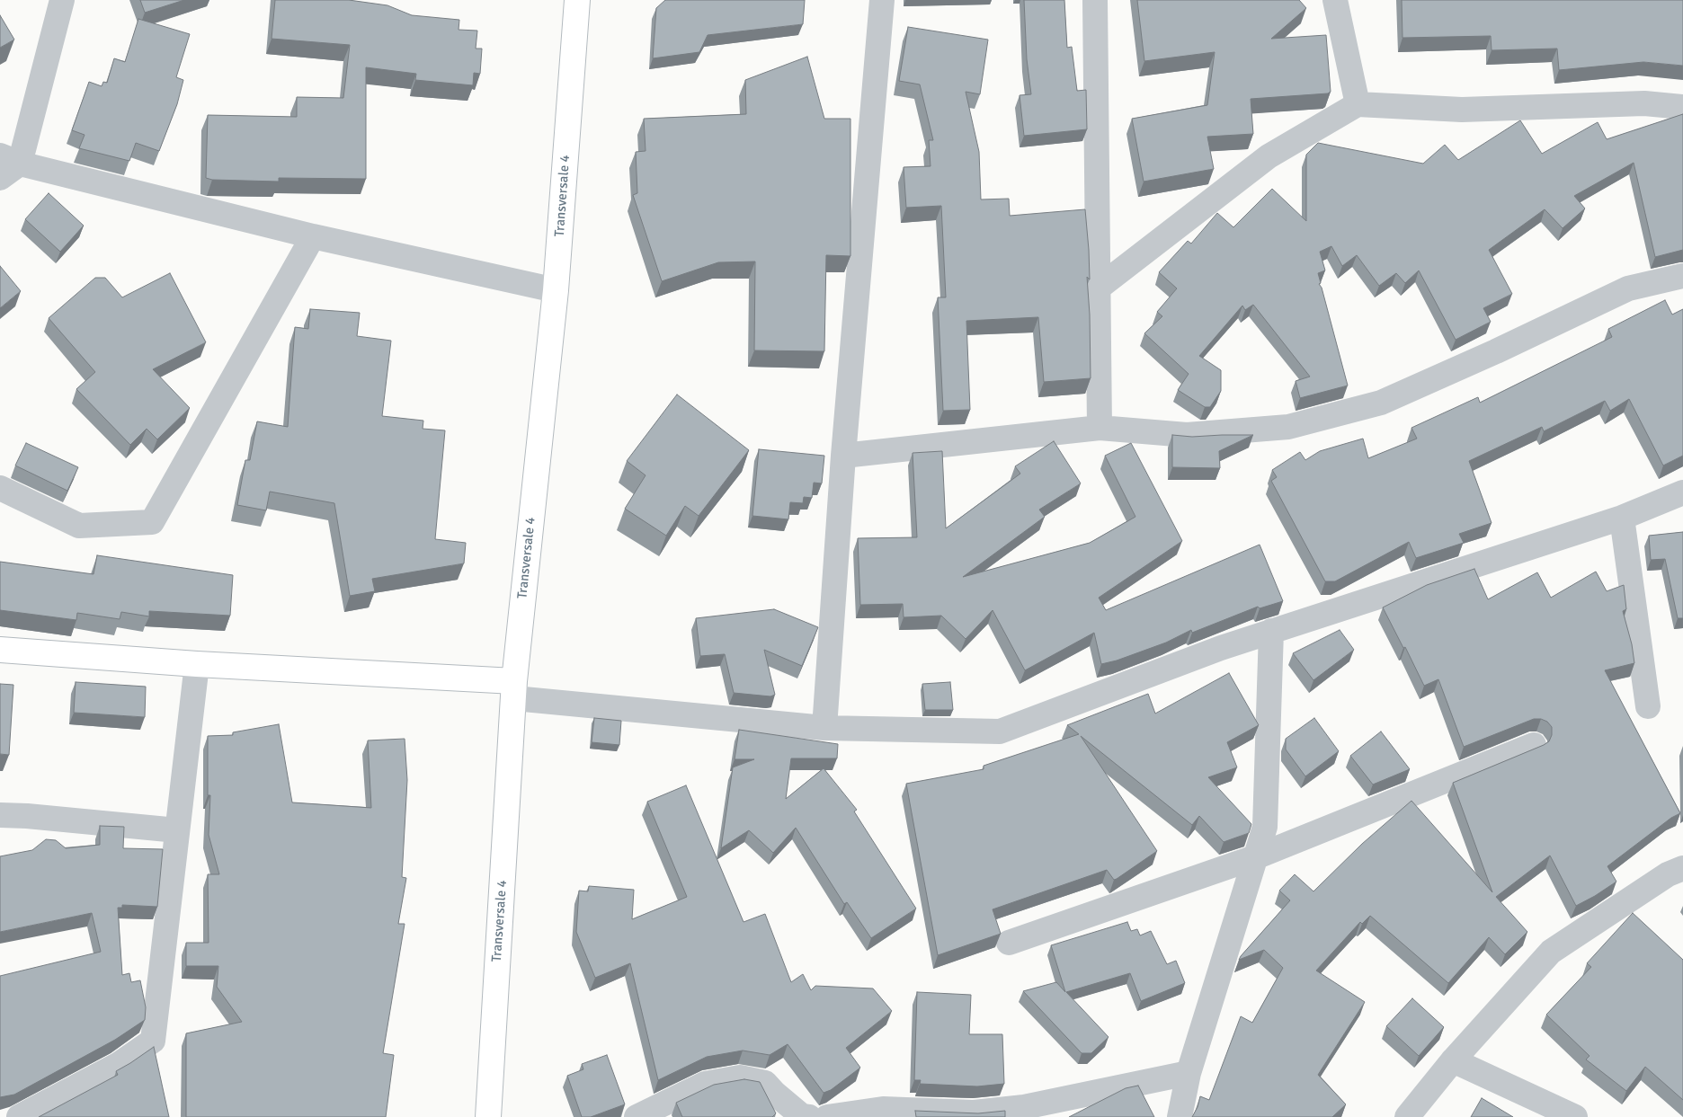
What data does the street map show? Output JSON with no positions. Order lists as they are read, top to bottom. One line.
{"streets":{"main road":["Transversale 4"]}}
